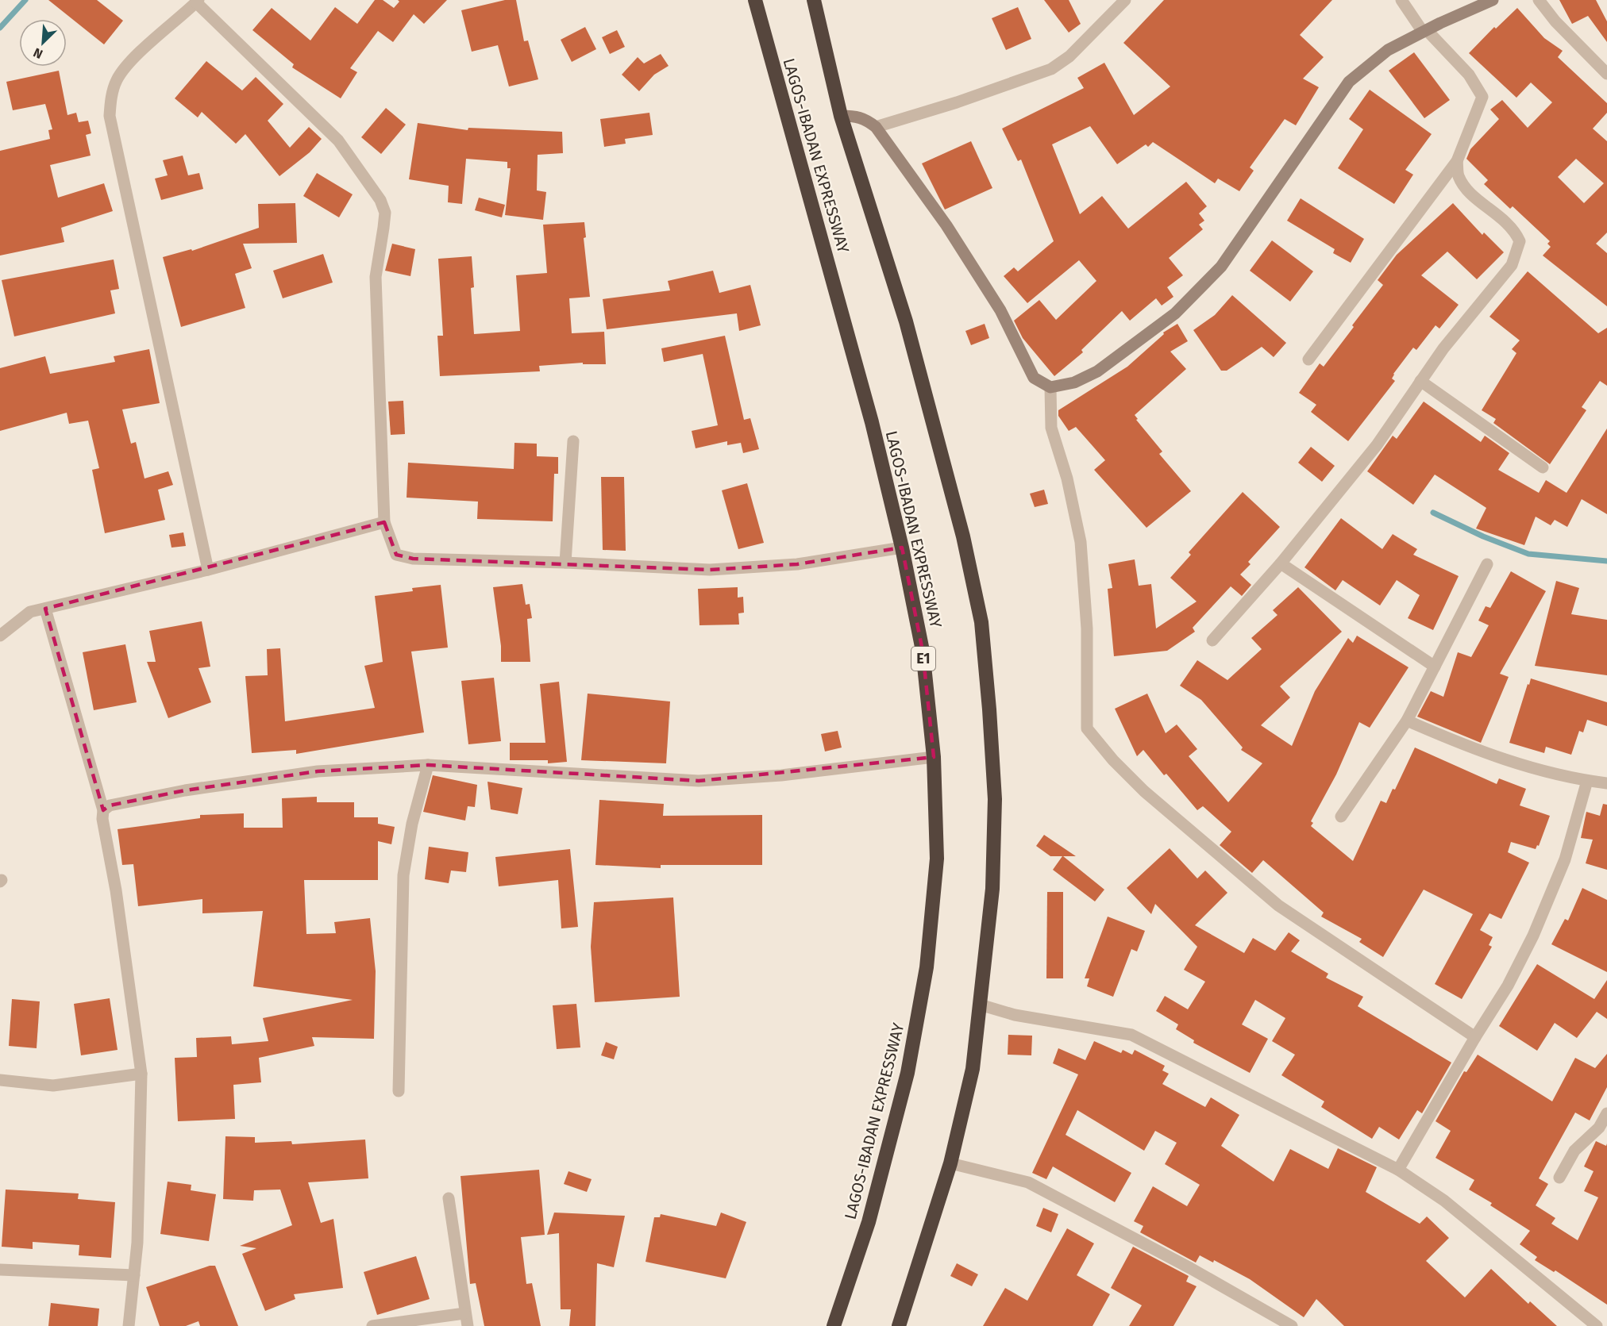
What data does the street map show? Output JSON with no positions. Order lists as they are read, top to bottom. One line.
{"streets":{"highway":["LAGOS-IBADAN EXPRESSWAY","E1"]},"north":"bottom left"}
